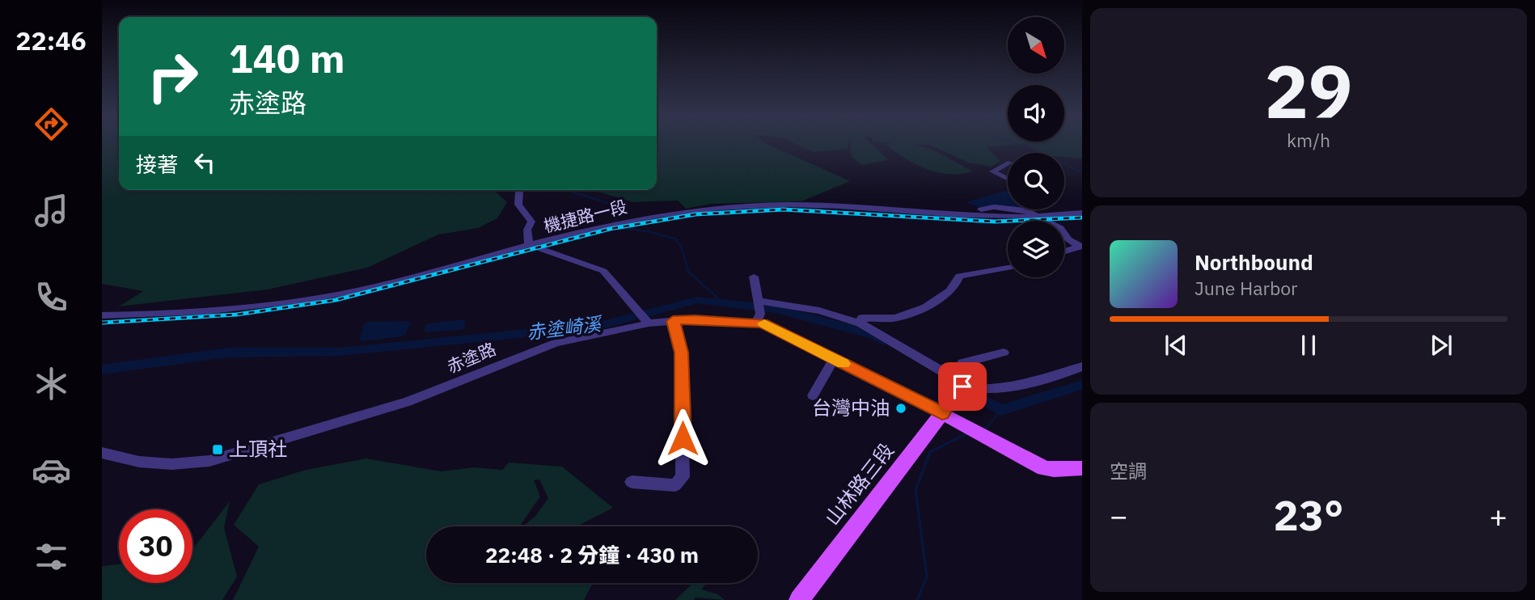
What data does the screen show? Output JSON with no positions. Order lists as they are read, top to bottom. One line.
{"streets":{"main road":["山林路三段"],"street":["機捷路一段","赤塗路"]},"crossings":[["赤塗路","山林路三段"]],"water":["赤塗崎溪"],"places":{"other":["台灣中油"],"transit":["上頂社"]},"north":"bottom right","page":{"tabs":"22:46","tile":[["29","km/h"],"空調"],"turn":["140 m","赤塗路"],"then":"接著","song":["Northbound","June Harbor"],"heat":["−","23°","+"],"limit":"30","trip":"22:48 · 2 分鐘 · 430 m"}}
